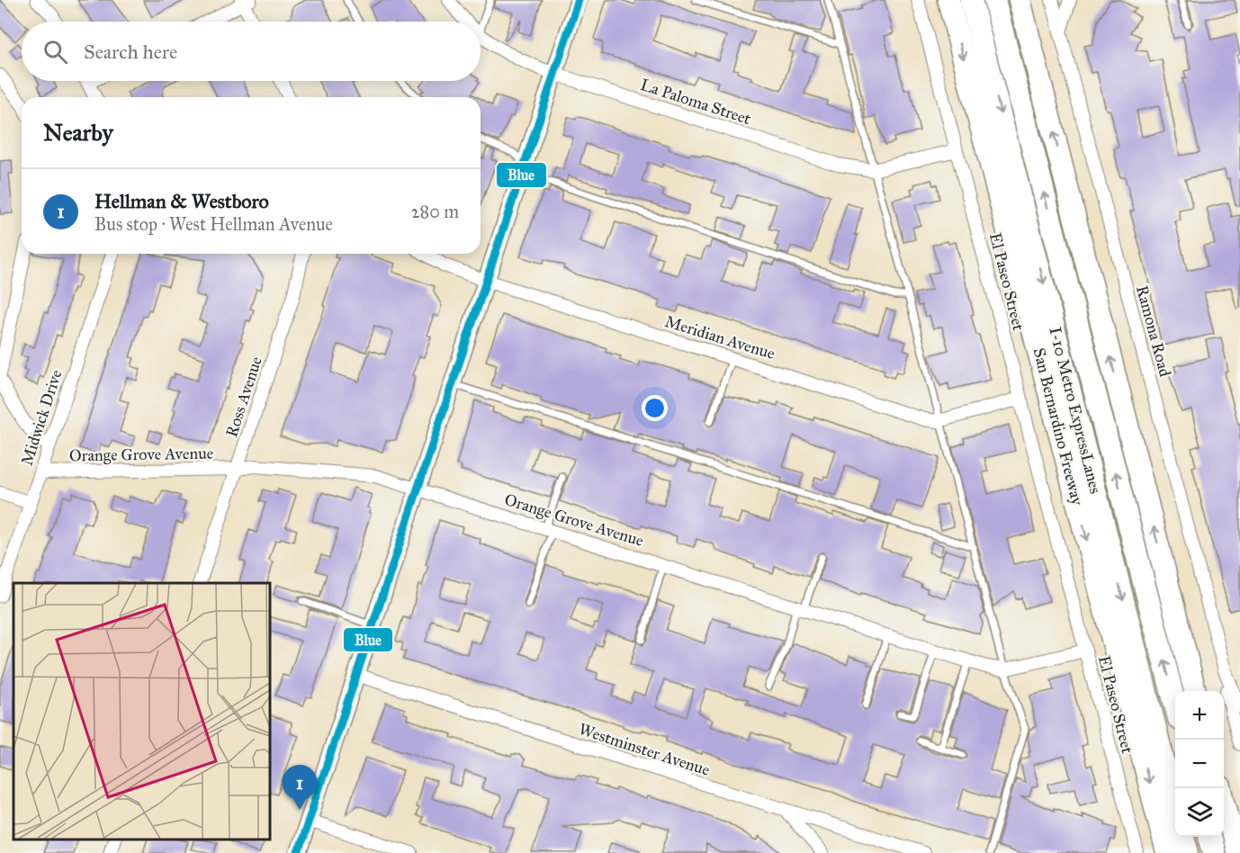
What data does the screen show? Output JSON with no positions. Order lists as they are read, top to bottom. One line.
{"streets":{"highway":["I-10 Metro ExpressLanes","San Bernardino Freeway"],"street":["La Paloma Street","El Paseo Street","Ramona Road","Meridian Avenue","Ross Avenue","Midwick Drive","Orange Grove Avenue","Westminster Avenue"]},"crossings":[["La Paloma Street","El Paseo Street"],["El Paseo Street","Meridian Avenue"],["El Paseo Street","Orange Grove Avenue"],["Ross Avenue","Orange Grove Avenue"],["Midwick Drive","Orange Grove Avenue"]],"lines":["transit line Blue"],"page":{"search":"Search here","heading":"Nearby","list":[{"mark":"1","name":"Hellman & Westboro","note":"Bus stop · West Hellman Avenue","value":"280 m"}],"map_buttons":["+","−"],"pins":"1"}}
